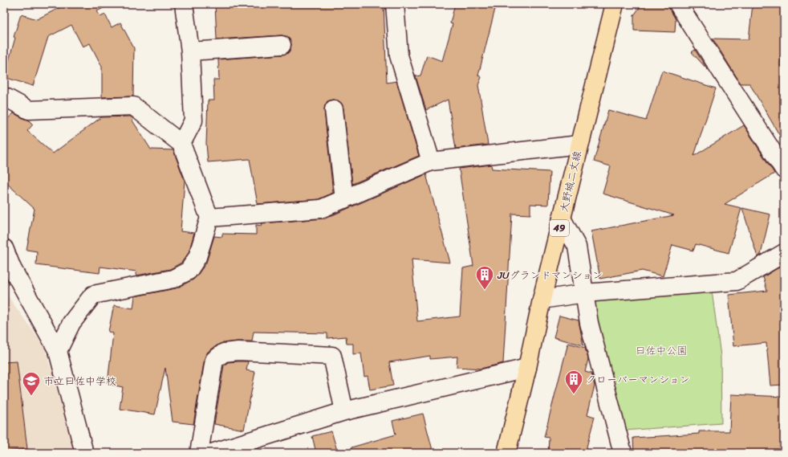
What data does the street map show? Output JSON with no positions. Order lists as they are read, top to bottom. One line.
{"streets":{"main road":["大野城二丈線","49"]},"parks":["曰佐中公園"],"places":{"building":["JUグランドマンション","クローバーマンション"],"school or university":["市立曰佐中学校"]}}
